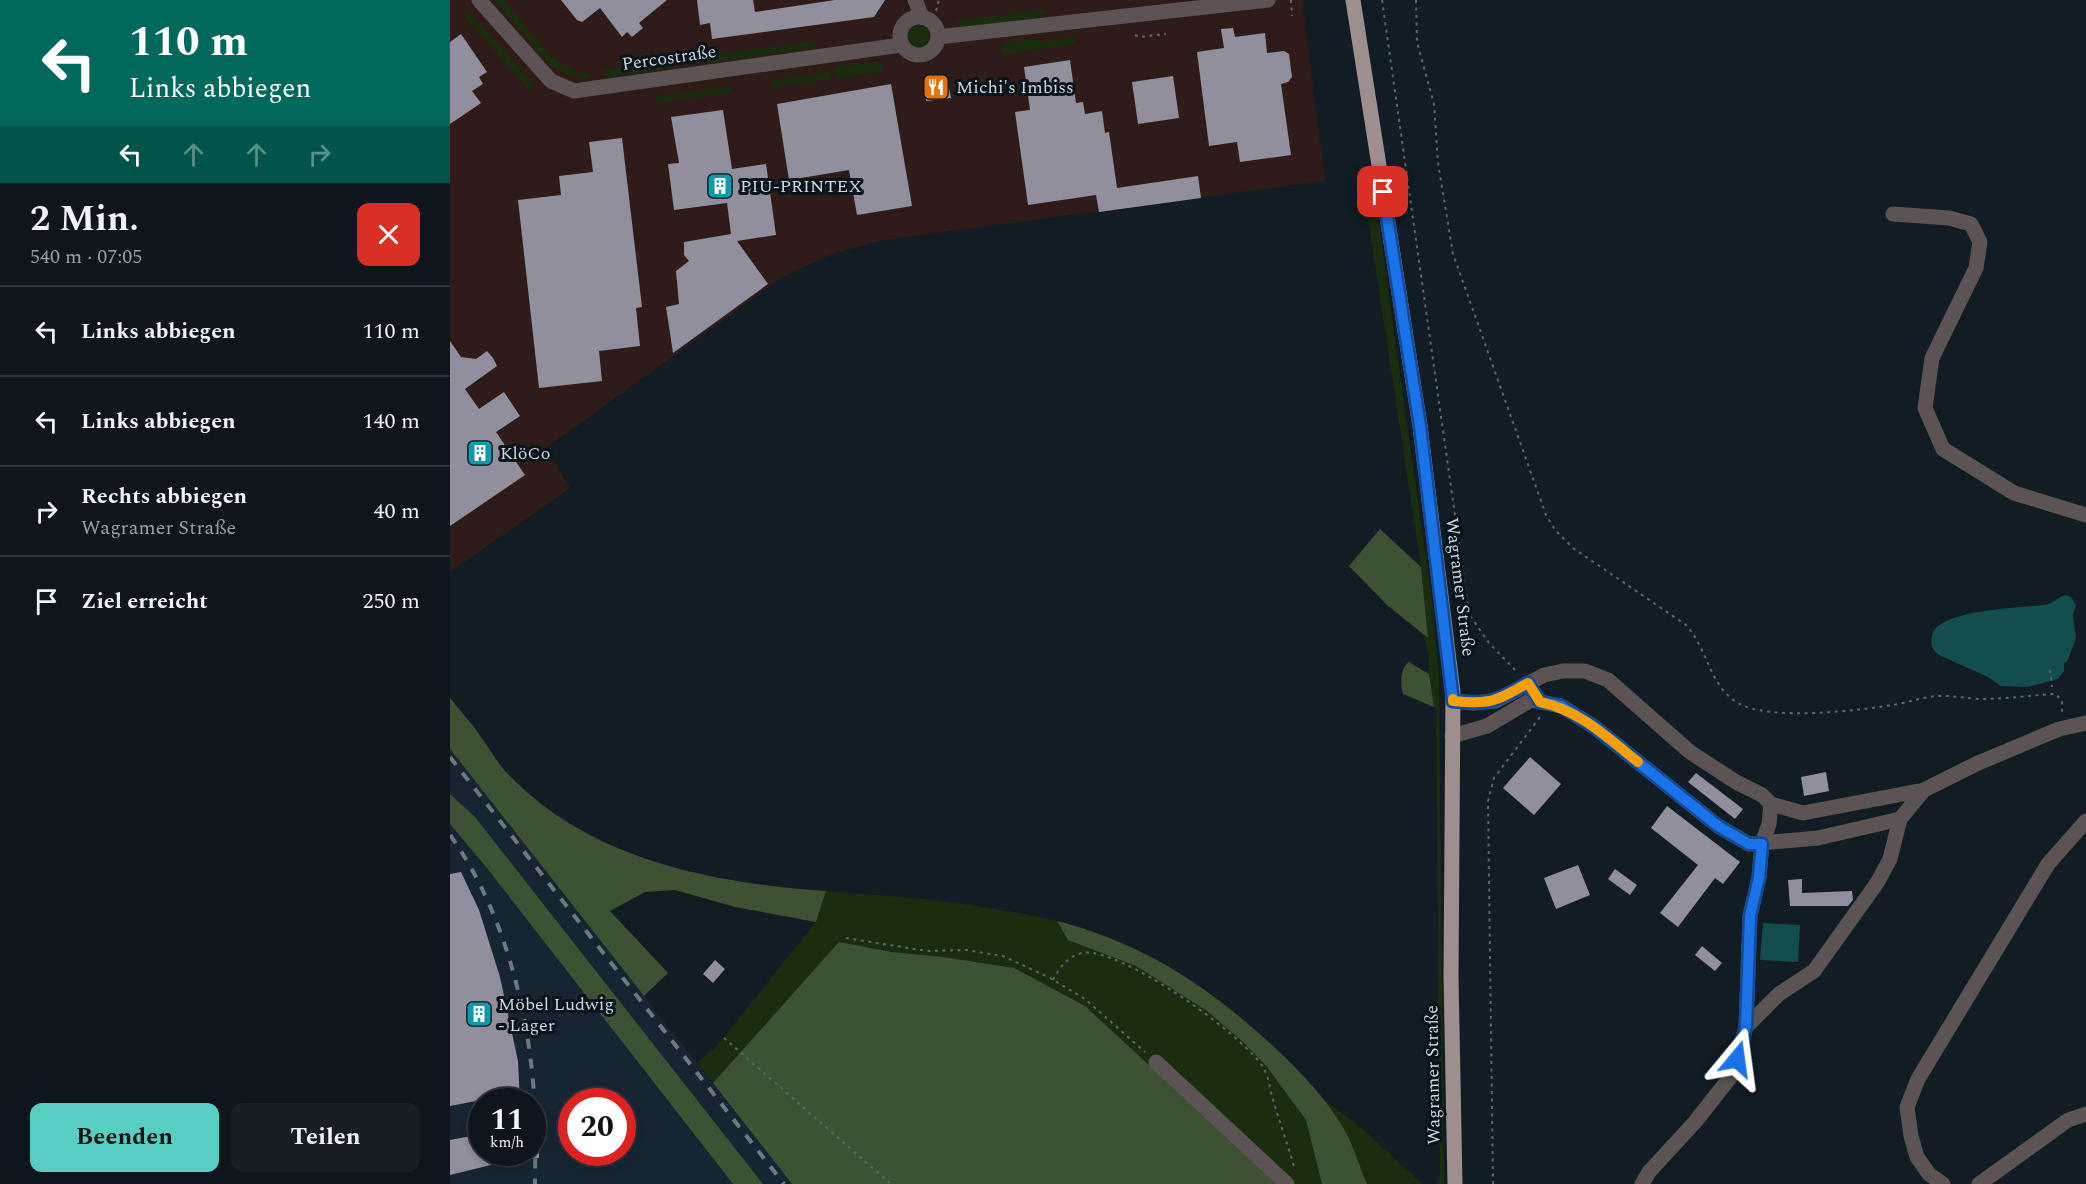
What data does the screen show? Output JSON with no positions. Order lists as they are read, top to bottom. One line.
{"streets":{"main road":["Wagramer Straße"],"street":["Percostraße"]},"places":{"restaurant":["Michi's Imbiss"],"building":["PIU-PRINTEX","KlöCo","Möbel Ludwig - Lager"]},"page":{"turn":["110 m","Links abbiegen"],"heading":["2 Min.","540 m · 07:05"],"list":[{"name":"Links abbiegen","value":"110 m"},{"name":"Links abbiegen","value":"140 m"},{"name":"Rechts abbiegen","note":"Wagramer Straße","value":"40 m"},{"name":"Ziel erreicht","value":"250 m"}],"speed":"11 km/h","limit":"20","buttons":["Beenden","Teilen"]}}
